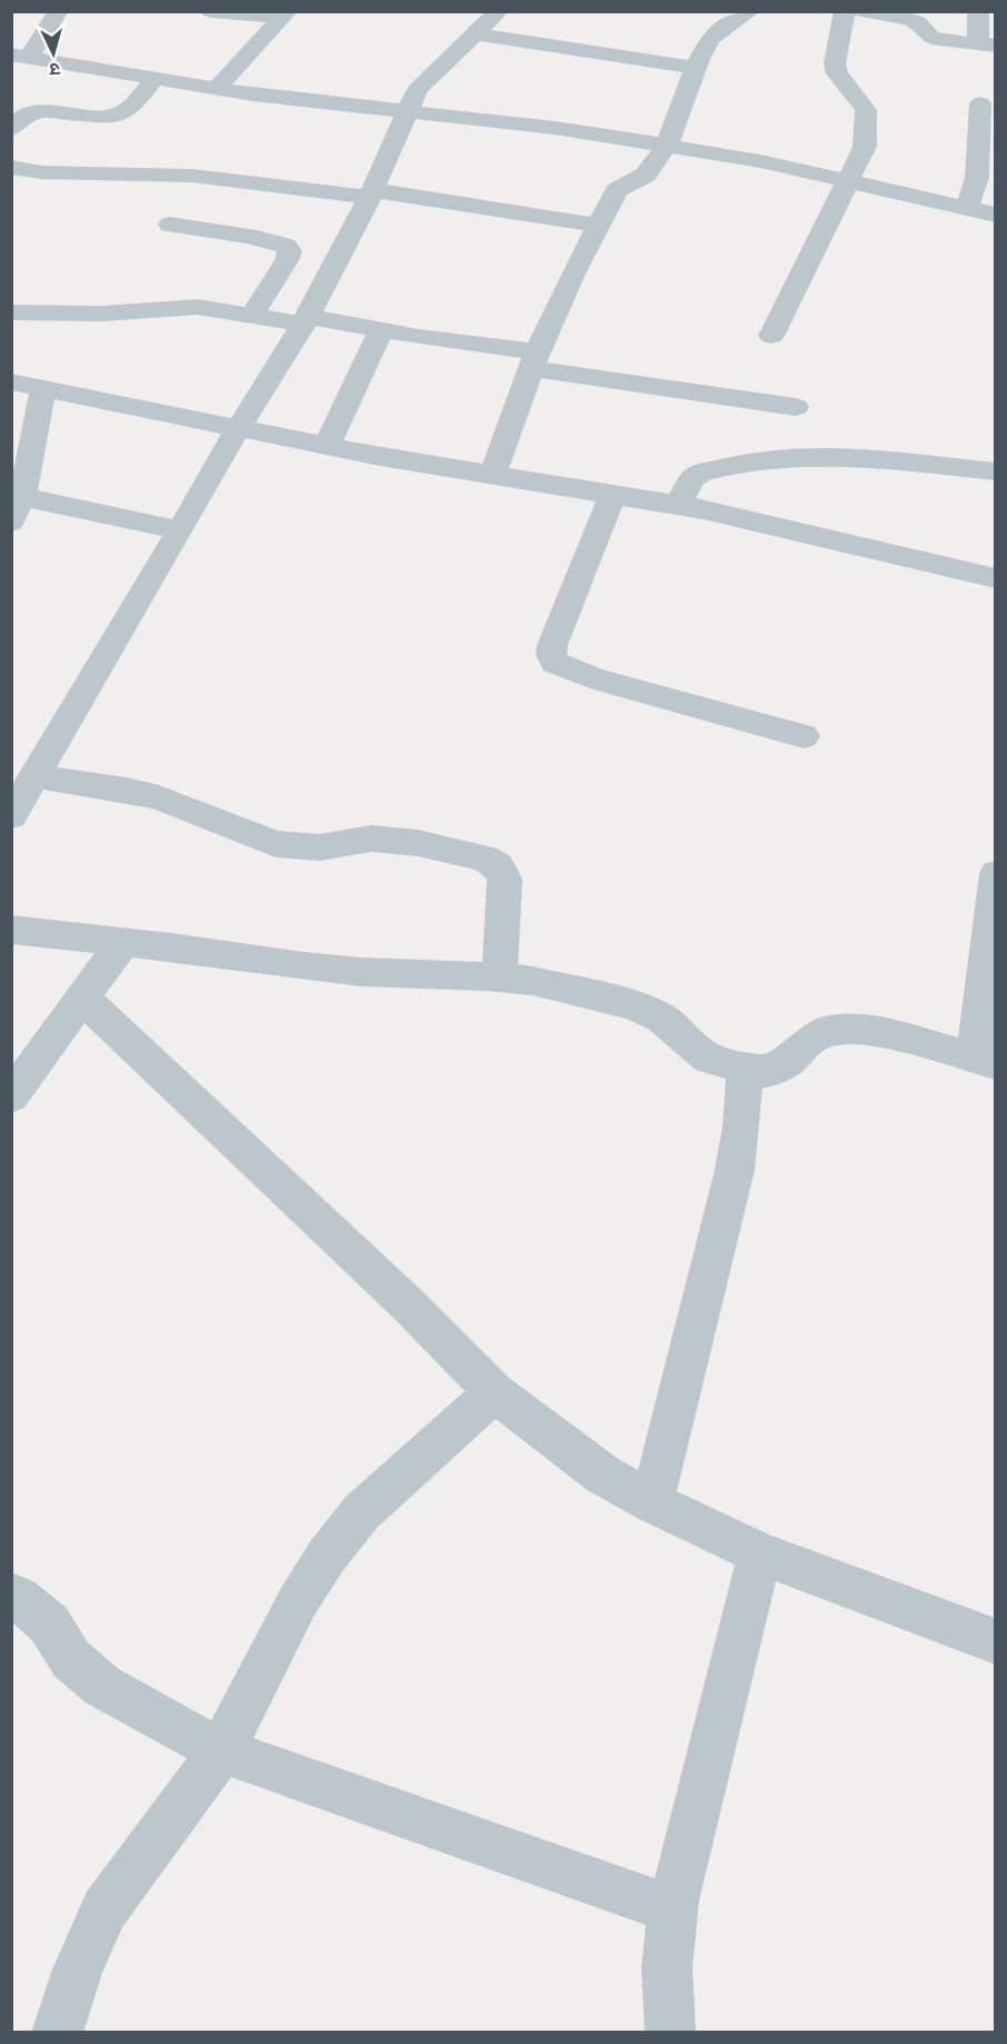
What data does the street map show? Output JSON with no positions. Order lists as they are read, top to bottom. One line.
{"north":"bottom"}
